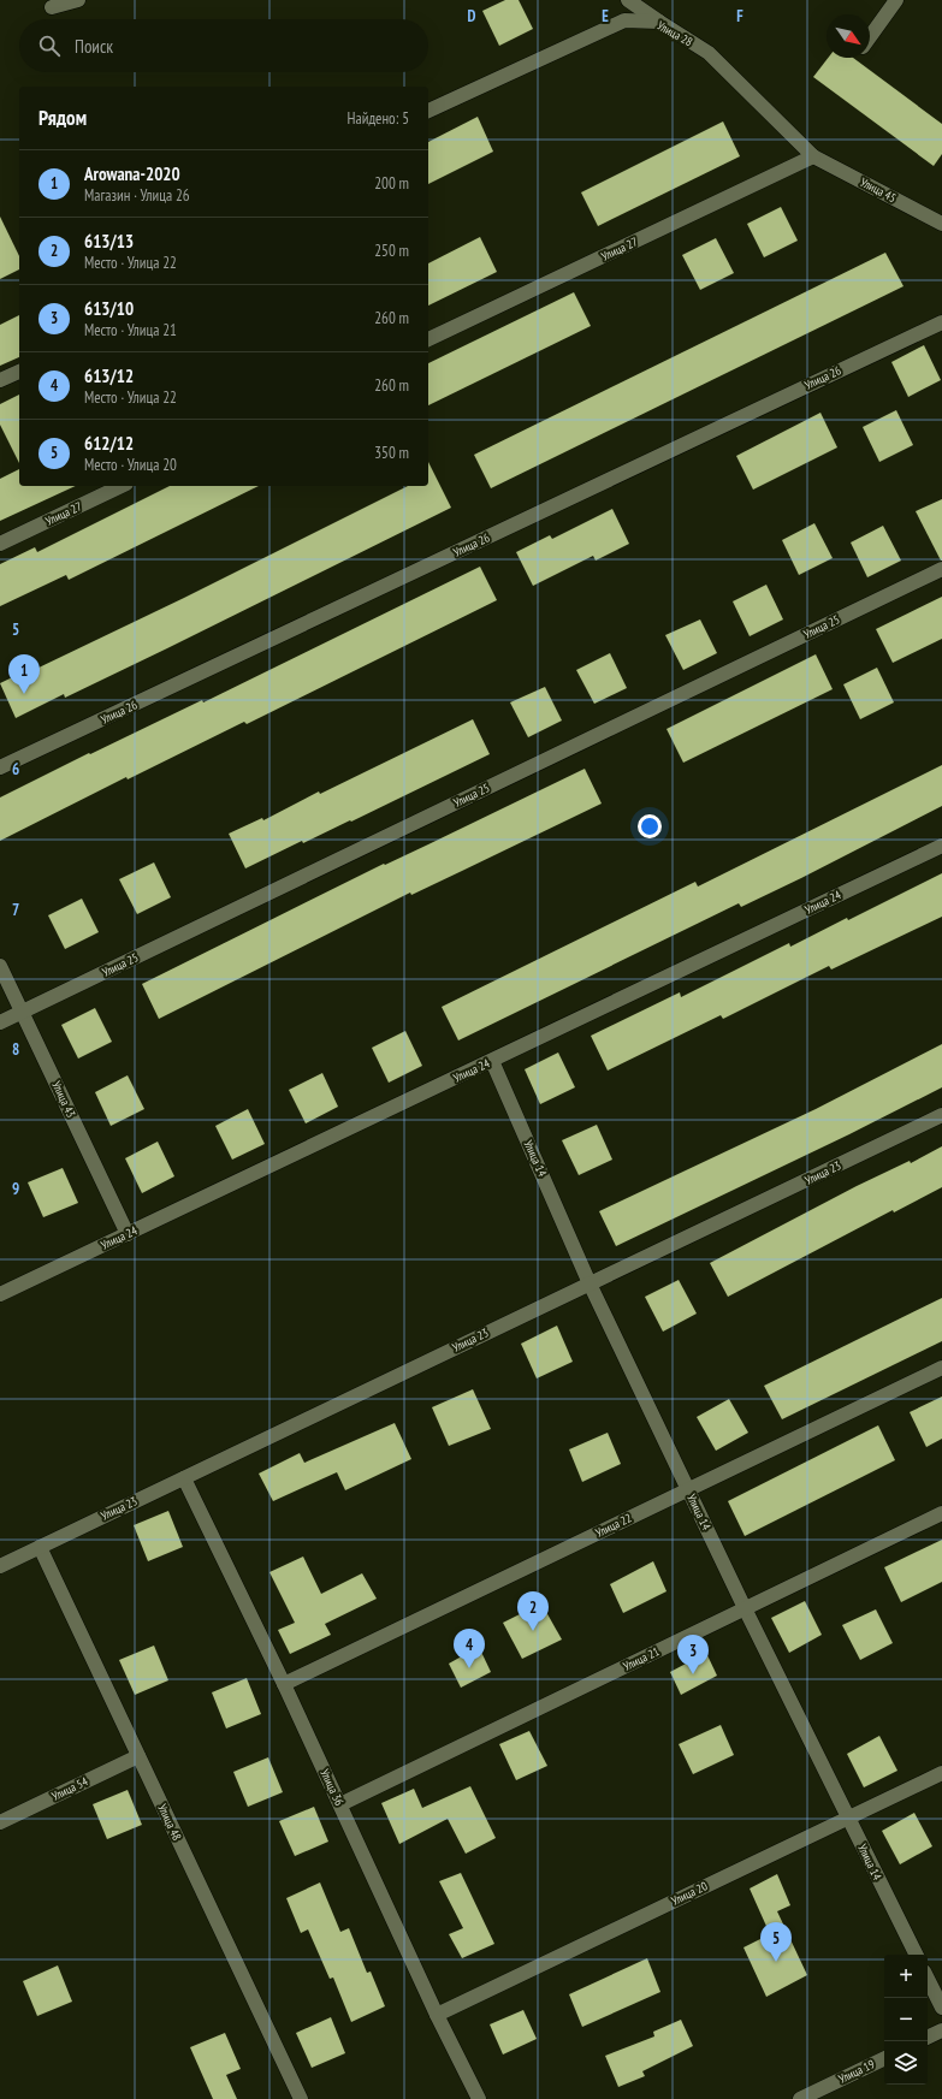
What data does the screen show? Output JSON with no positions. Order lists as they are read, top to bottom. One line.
{"streets":{"street":["Улица 28","Улица 45","Улица 27","Улица 26","Улица 25","Улица 24","Улица 43","Улица 14","Улица 23","Улица 22","Улица 21","Улица 36","Улица 54","Улица 48","Улица 20","Улица 19"]},"crossings":[["Улица 28","Улица 45"],["Улица 28","Улица 27"],["Улица 45","Улица 27"],["Улица 25","Улица 43"],["Улица 24","Улица 43"],["Улица 24","Улица 14"],["Улица 14","Улица 23"],["Улица 14","Улица 22"],["Улица 14","Улица 21"],["Улица 14","Улица 20"],["Улица 23","Улица 36"],["Улица 23","Улица 48"],["Улица 22","Улица 36"],["Улица 21","Улица 36"],["Улица 36","Улица 20"],["Улица 54","Улица 48"]],"north":"bottom right","page":{"search":"Поиск","heading":["Рядом","Найдено: 5"],"list":[{"mark":"1","name":"Arowana-2020","note":"Магазин · Улица 26","value":"200 m"},{"mark":"2","name":"613/13","note":"Место · Улица 22","value":"250 m"},{"mark":"3","name":"613/10","note":"Место · Улица 21","value":"260 m"},{"mark":"4","name":"613/12","note":"Место · Улица 22","value":"260 m"},{"mark":"5","name":"612/12","note":"Место · Улица 20","value":"350 m"}],"pins":["1","2","4","3","5"],"map_buttons":["+","−"]},"grid":{"columns":["D","E","F"],"rows":["5","6","7","8","9"]}}
